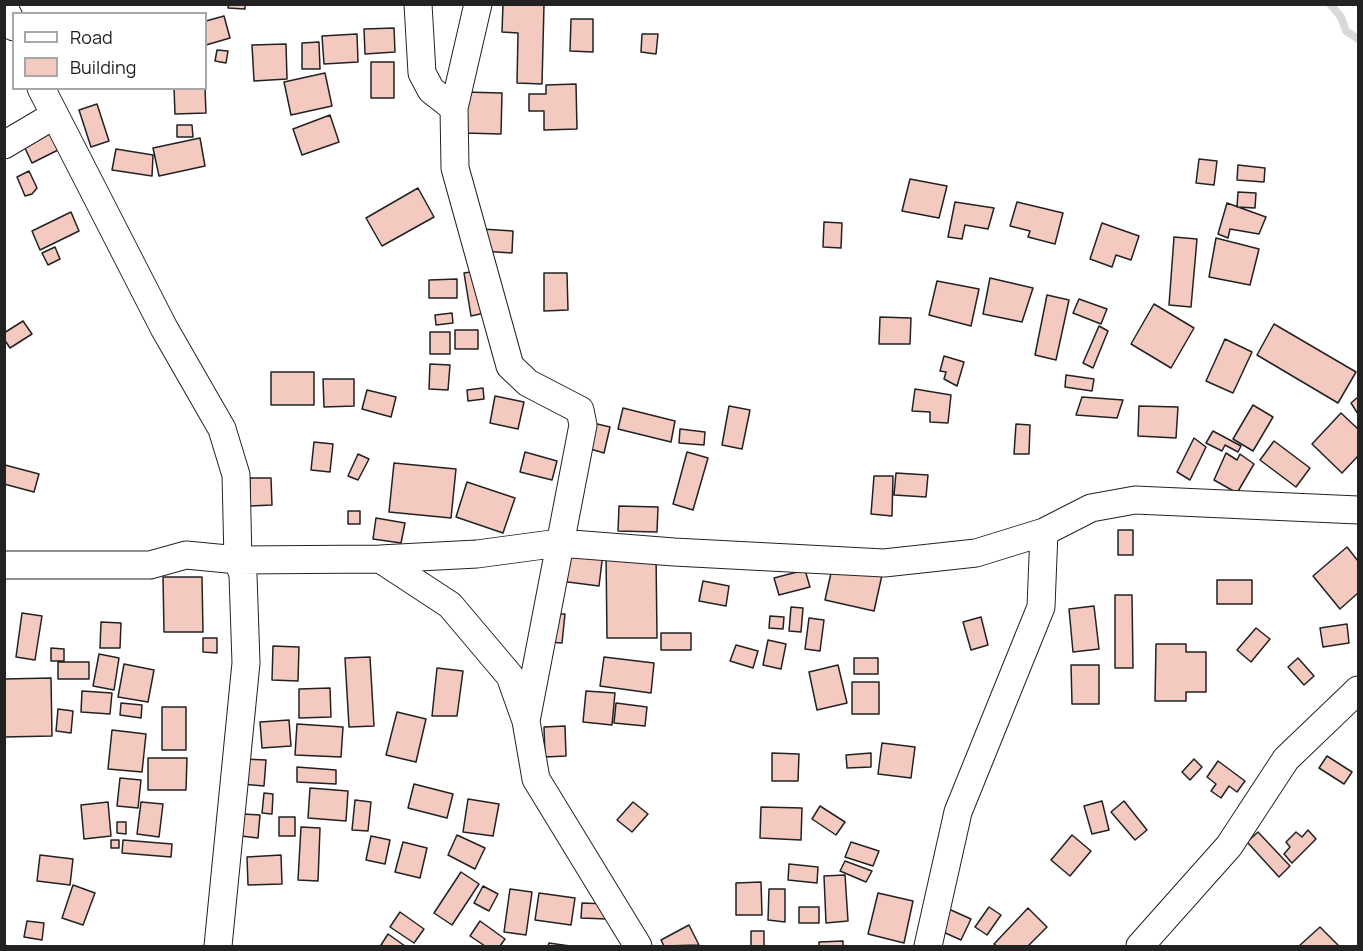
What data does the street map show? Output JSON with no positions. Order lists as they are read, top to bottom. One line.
{"legend":["Road","Building"]}
